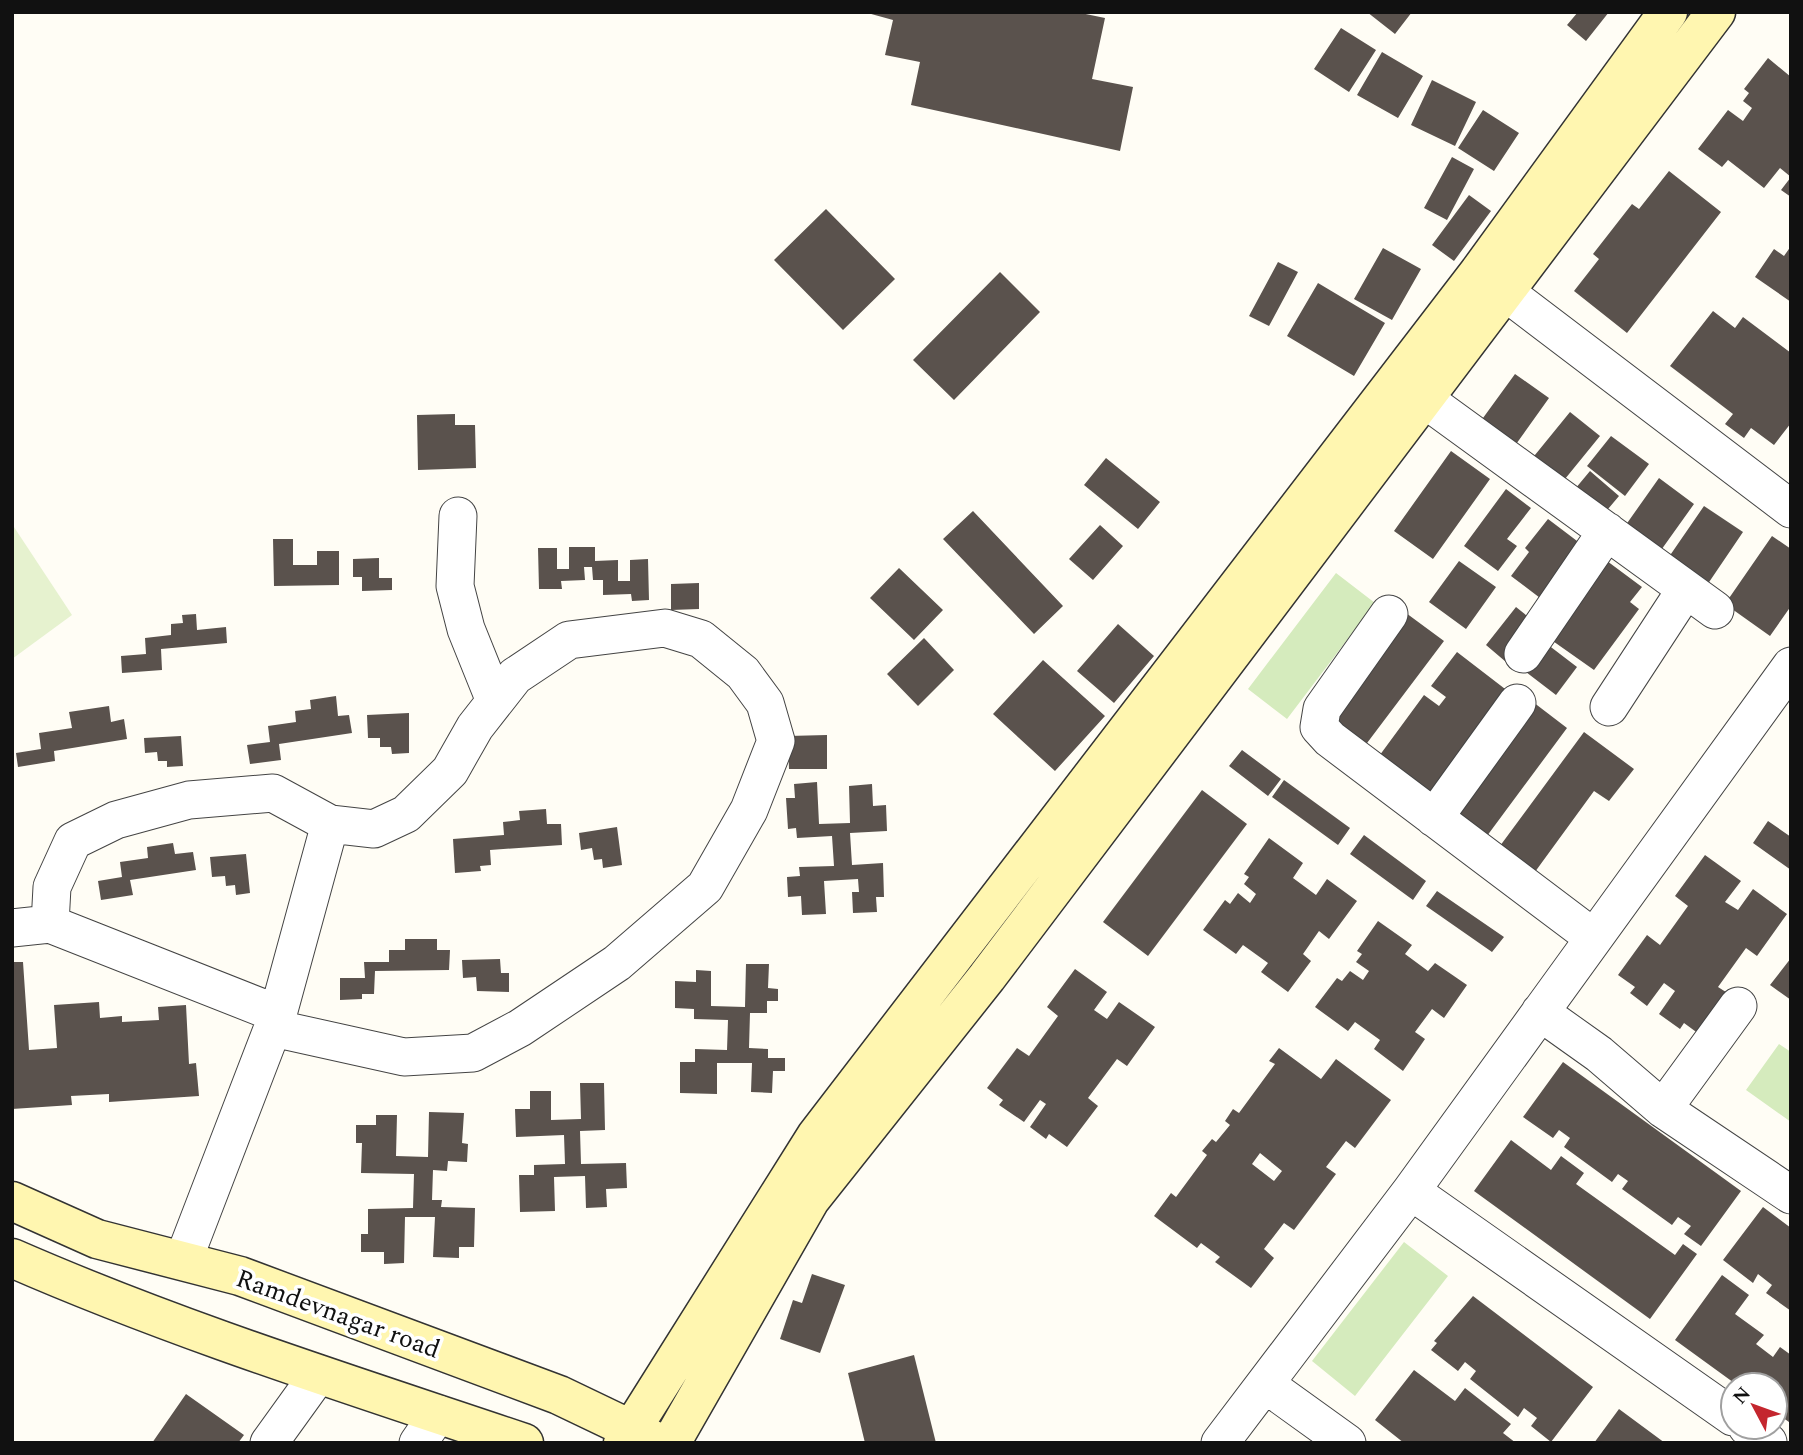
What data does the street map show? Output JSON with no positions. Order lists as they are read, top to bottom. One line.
{"streets":{"street":["Ramdevnagar road"]},"north":"top left"}
